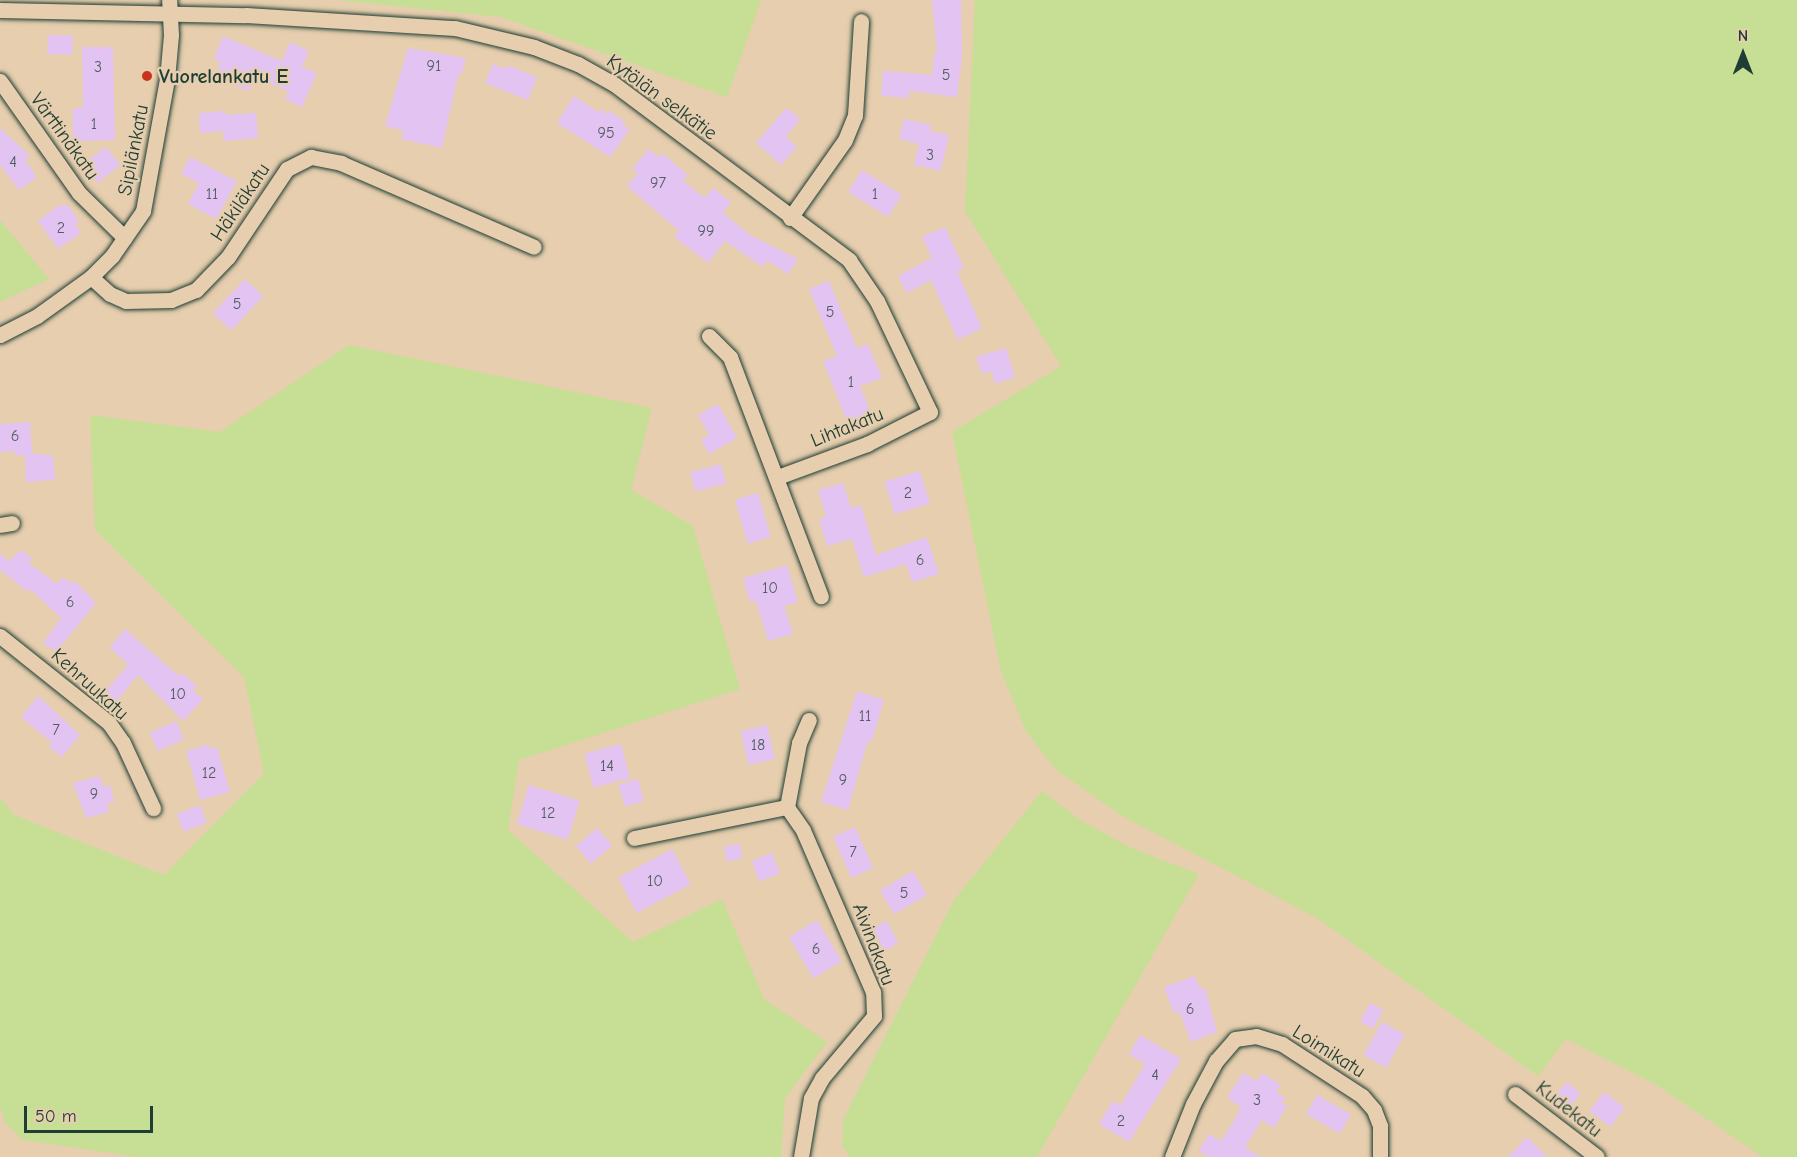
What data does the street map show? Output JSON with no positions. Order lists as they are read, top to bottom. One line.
{"streets":{"street":["Kytölän selkätie","Värttinäkatu","Sipilänkatu","Häkiläkatu","Lihtakatu","Kehruukatu","Aivinakatu","Loimikatu","Kudekatu"]},"crossings":[["Kytölän selkätie","Sipilänkatu"],["Kytölän selkätie","Lihtakatu"],["Värttinäkatu","Sipilänkatu"],["Sipilänkatu","Häkiläkatu"]],"places":["Vuorelankatu E"],"house_numbers":["91","3","5","1","95","3","4","97","11","1","2","99","5","5","1","6","2","6","10","6","10","11","7","18","14","12","9","9","12","7","10","5","6","6","4","3","2"],"scale_bar":"50 m","north":"top"}
